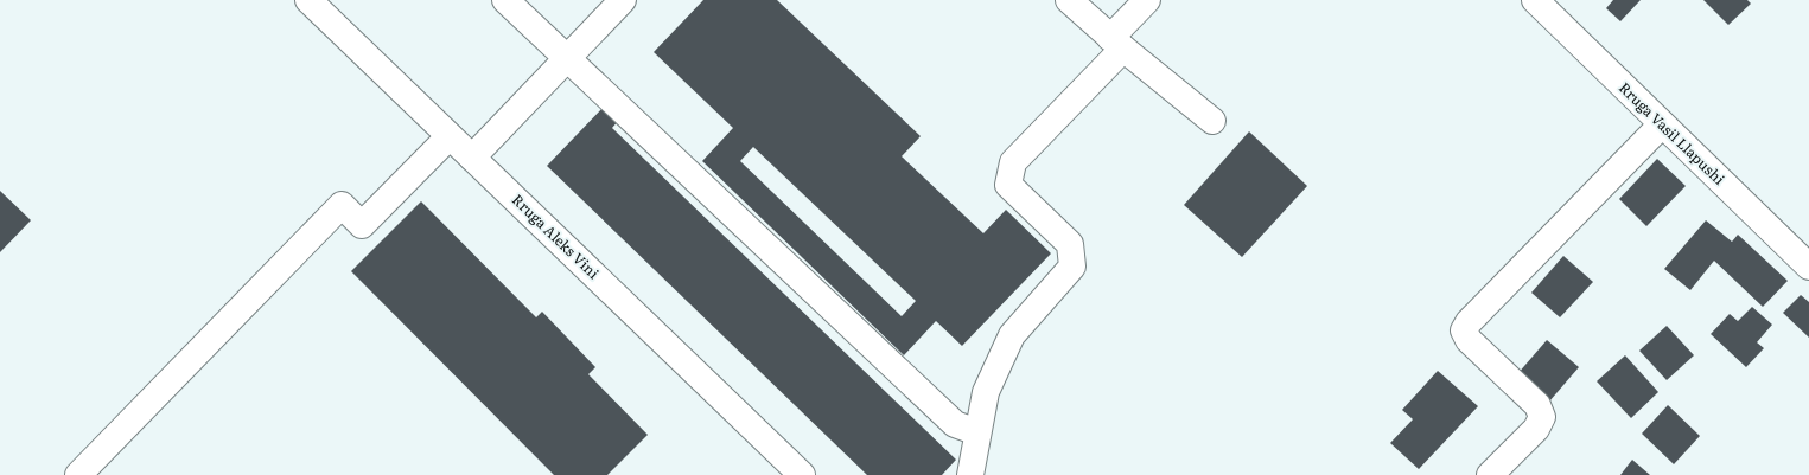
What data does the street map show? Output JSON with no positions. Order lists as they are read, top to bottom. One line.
{"streets":{"street":["Rruga Vasil Llapushi","Rruga Aleks Vini"]}}
